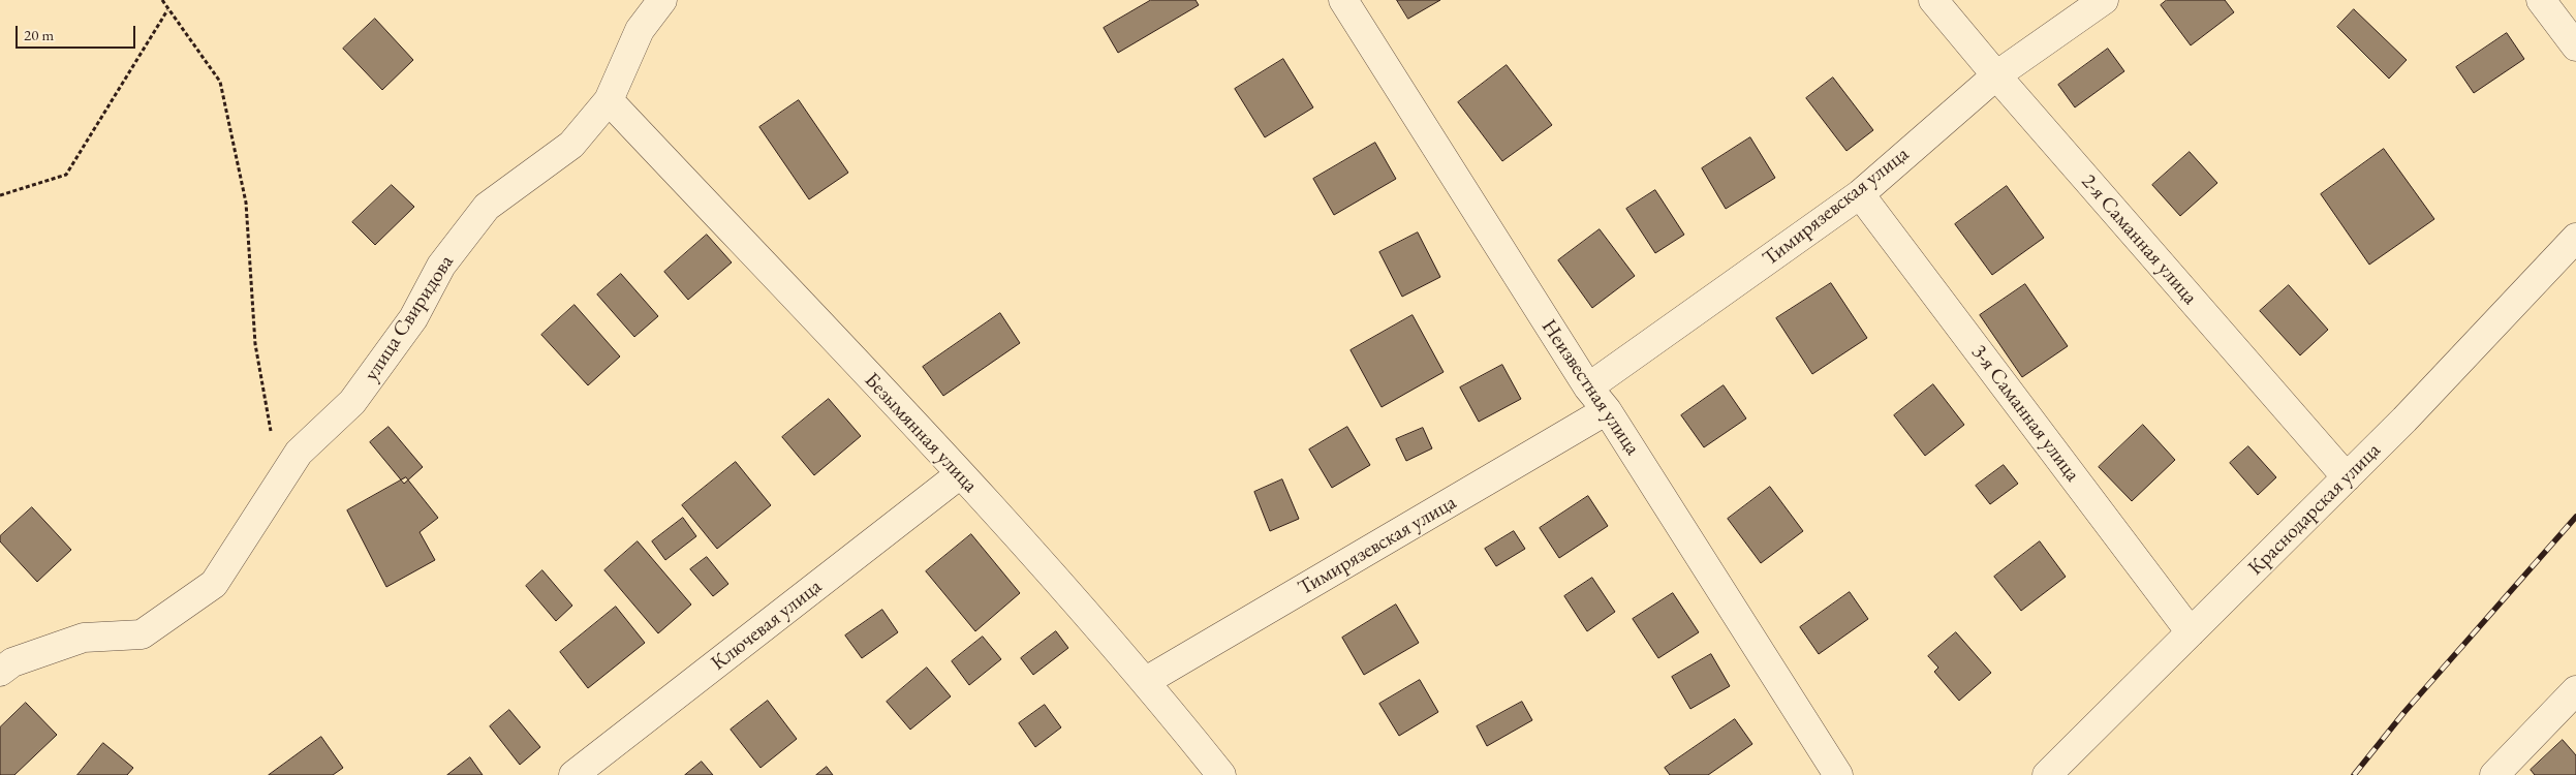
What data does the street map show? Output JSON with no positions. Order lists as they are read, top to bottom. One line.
{"streets":{"street":["Тимирязевская улица","2-я Саманная улица","улица Свиридова","Неизвестная улица","3-я Саманная улица","Безымянная улица","Краснодарская улица","Ключевая улица"]},"crossings":[["Тимирязевская улица","2-я Саманная улица"],["Тимирязевская улица","Неизвестная улица"],["Тимирязевская улица","3-я Саманная улица"],["Тимирязевская улица","Безымянная улица"],["2-я Саманная улица","Краснодарская улица"],["улица Свиридова","Безымянная улица"],["3-я Саманная улица","Краснодарская улица"],["Безымянная улица","Ключевая улица"]],"scale_bar":"20 m"}
